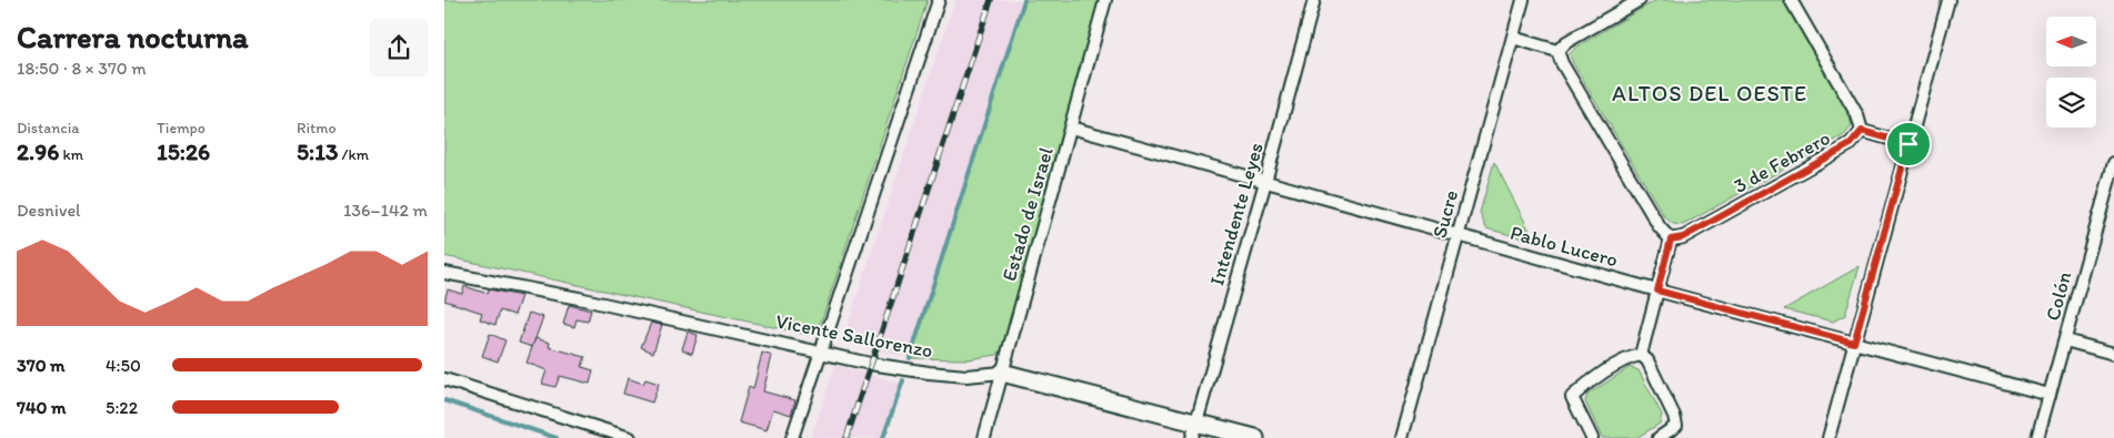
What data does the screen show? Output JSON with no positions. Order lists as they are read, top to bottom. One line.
{"streets":{"street":["3 de Febrero","Estado de Israel","Intendente Leyes","Sucre","Pablo Lucero","Colón","Vicente Sallorenzo"]},"crossings":[["Estado de Israel","Pablo Lucero"],["Estado de Israel","Vicente Sallorenzo"],["Intendente Leyes","Pablo Lucero"],["Intendente Leyes","Vicente Sallorenzo"],["Sucre","Pablo Lucero"],["Pablo Lucero","Colón"]],"districts":["ALTOS DEL OESTE"],"north":"left","page":{"heading":["Carrera nocturna","18:50 · 8 × 370 m"],"stats":[["Distancia","2.96 km"],["Tiempo","15:26"],["Ritmo","5:13 /km"]],"chart":["Desnivel","136–142 m"],"list":[{"name":"370 m","note":"4:50"},{"name":"740 m","note":"5:22"}]}}
